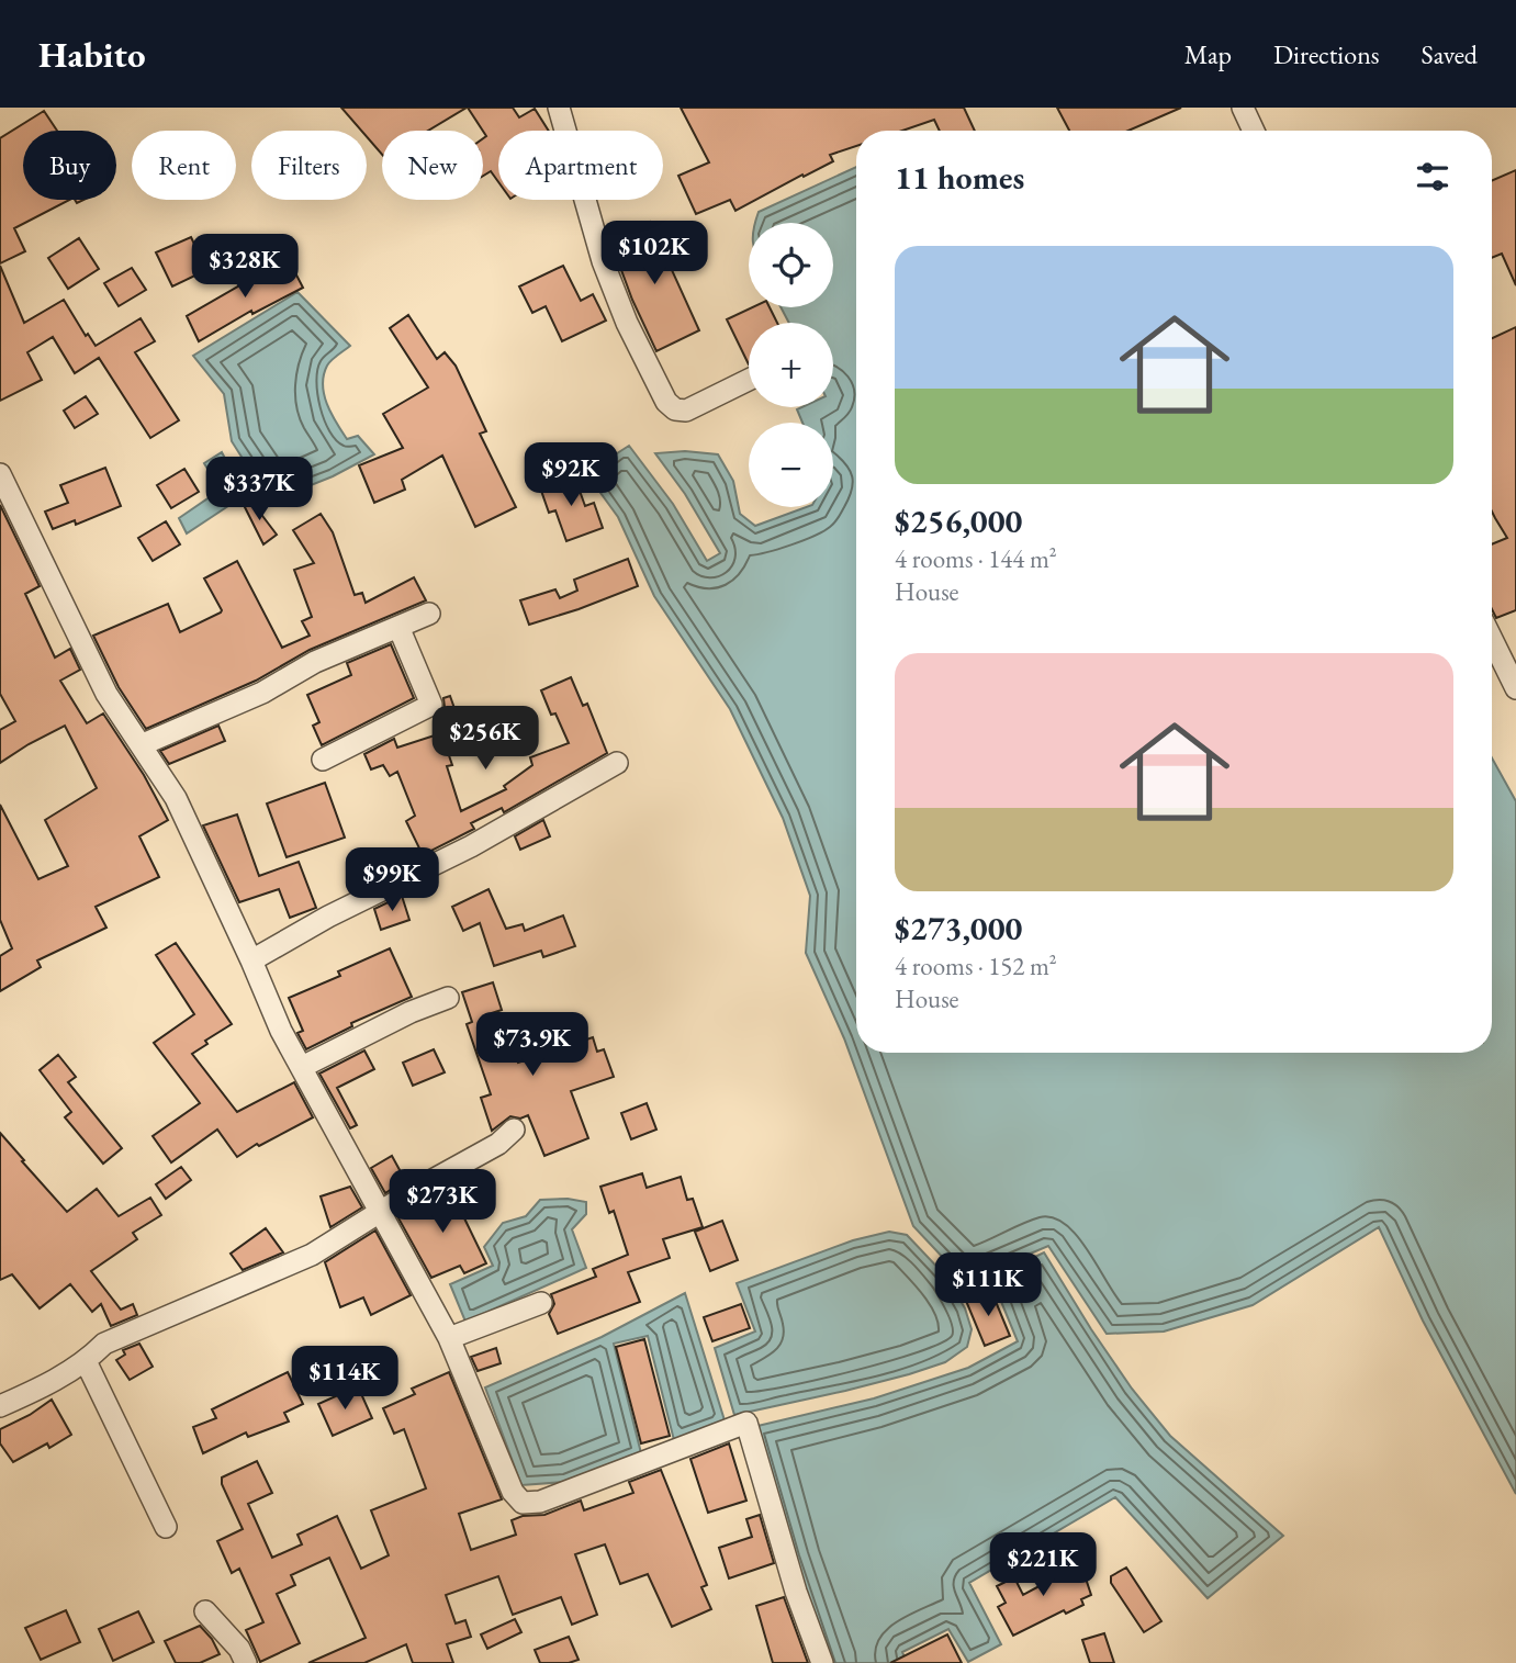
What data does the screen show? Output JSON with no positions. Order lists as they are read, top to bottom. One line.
{"page":{"header":"Habito","nav":["Map","Directions","Saved"],"chip":["Buy","Rent","Filters","New","Apartment"],"heading":"11 homes","price":["$102K","$328K","$92K","$337K","$256K","$99K","$73.9K","$273K","$111K","$114K","$221K"],"map_buttons":["+","−"],"list":[{"name":"$256,000","note":"4 rooms · 144 m² · House"},{"name":"$273,000","note":"4 rooms · 152 m² · House"}]}}
